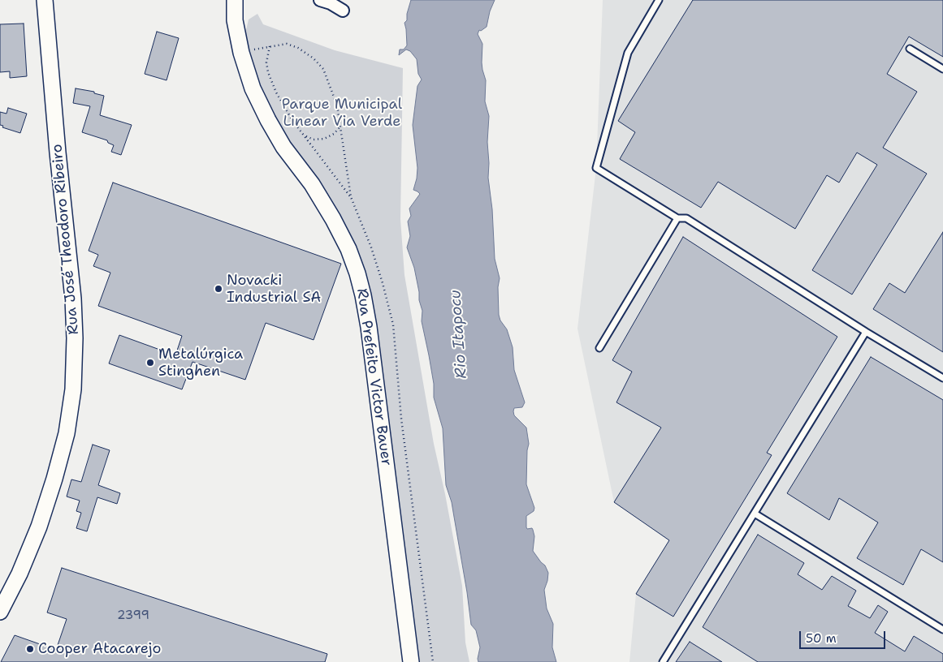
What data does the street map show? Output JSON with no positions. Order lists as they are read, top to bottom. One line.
{"streets":{"main road":["Rua José Theodoro Ribeiro","Rua Prefeito Victor Bauer"]},"water":["Rio Itapocu"],"parks":["Parque Municipal Linear Via Verde"],"places":["Novacki Industrial SA","Metalúrgica Stinghen","Cooper Atacarejo"],"house_numbers":["2399"],"scale_bar":"50 m"}
